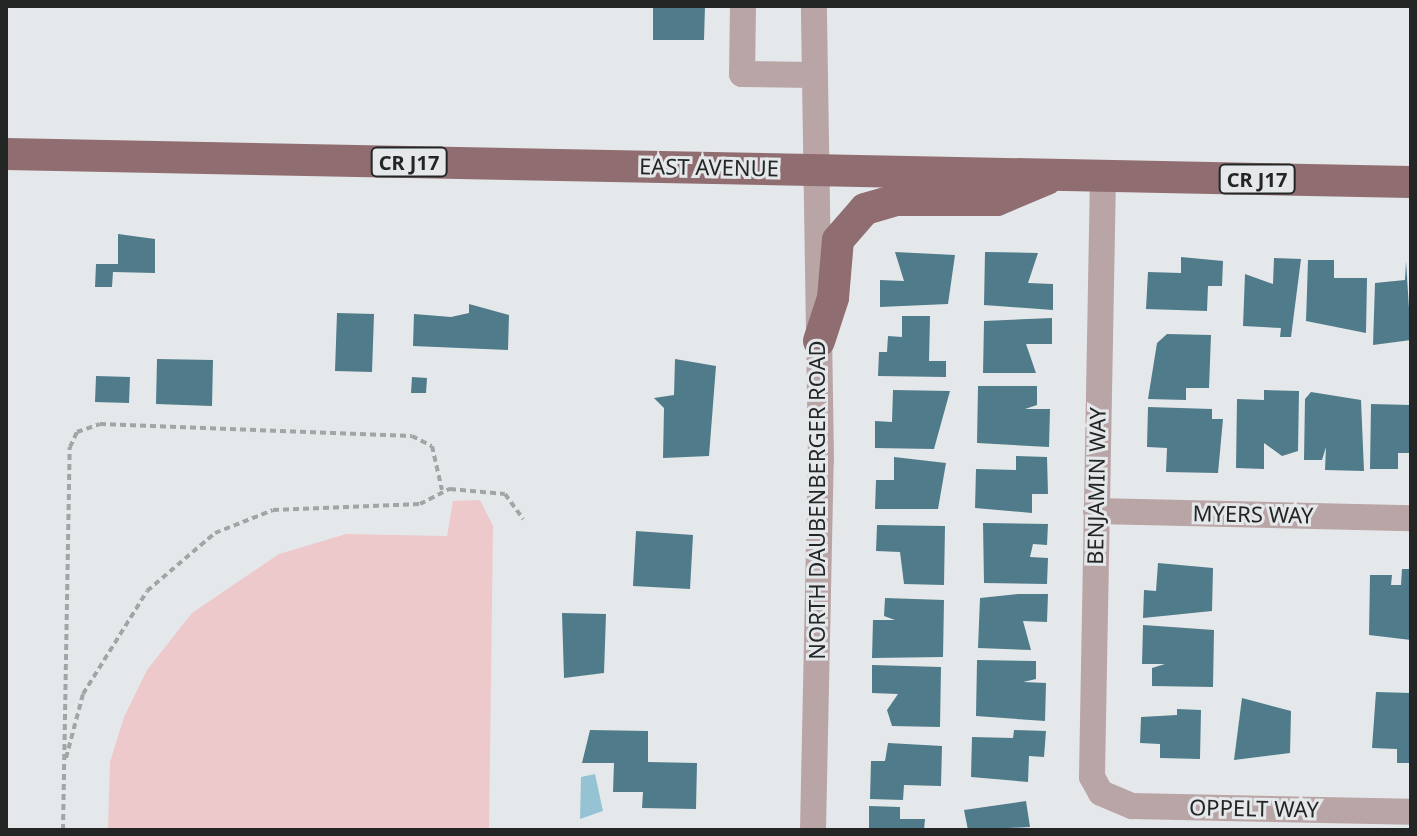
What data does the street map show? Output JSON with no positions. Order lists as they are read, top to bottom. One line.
{"streets":{"main road":["CR J17","EAST AVENUE"],"street":["BENJAMIN WAY","NORTH DAUBENBERGER ROAD","MYERS WAY","OPPELT WAY"]},"crossings":[["EAST AVENUE","BENJAMIN WAY"],["EAST AVENUE","NORTH DAUBENBERGER ROAD"],["BENJAMIN WAY","MYERS WAY"],["BENJAMIN WAY","OPPELT WAY"]]}
